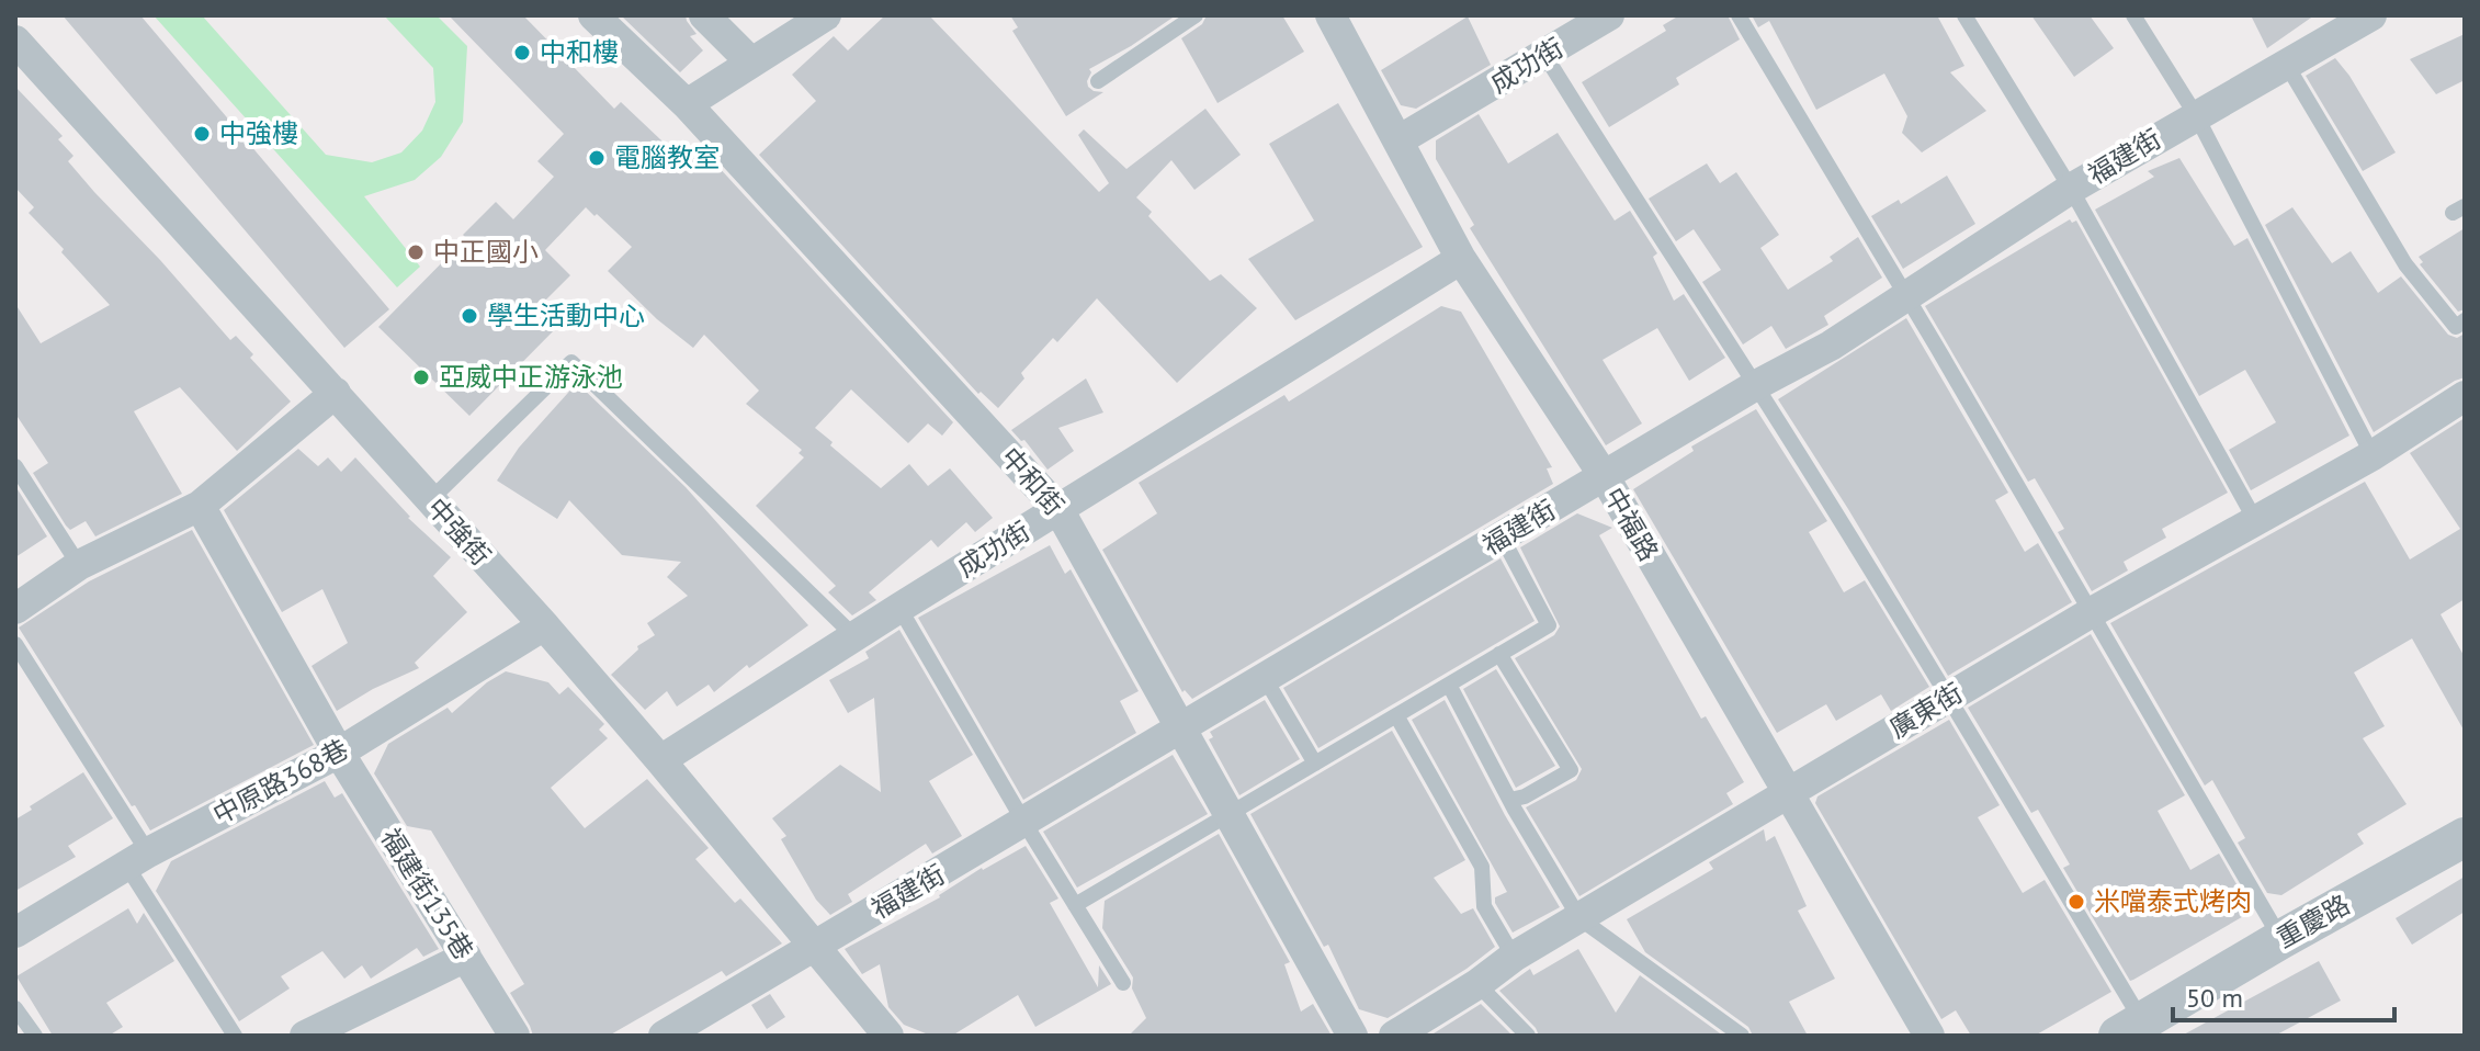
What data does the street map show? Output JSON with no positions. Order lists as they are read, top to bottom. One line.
{"streets":{"street":["成功街","福建街","中和街","中福路","中強街","廣東街","中原路368巷","福建街135巷","重慶路"]},"crossings":[["成功街","中和街"],["成功街","中福路"],["成功街","中強街"],["福建街","中和街"],["福建街","中福路"],["福建街","中強街"],["中福路","廣東街"],["中強街","中原路368巷"],["中原路368巷","福建街135巷"]],"places":["中和樓","中強樓","電腦教室","中正國小","學生活動中心","亞威中正游泳池","米噹泰式烤肉"],"scale_bar":"50 m"}
